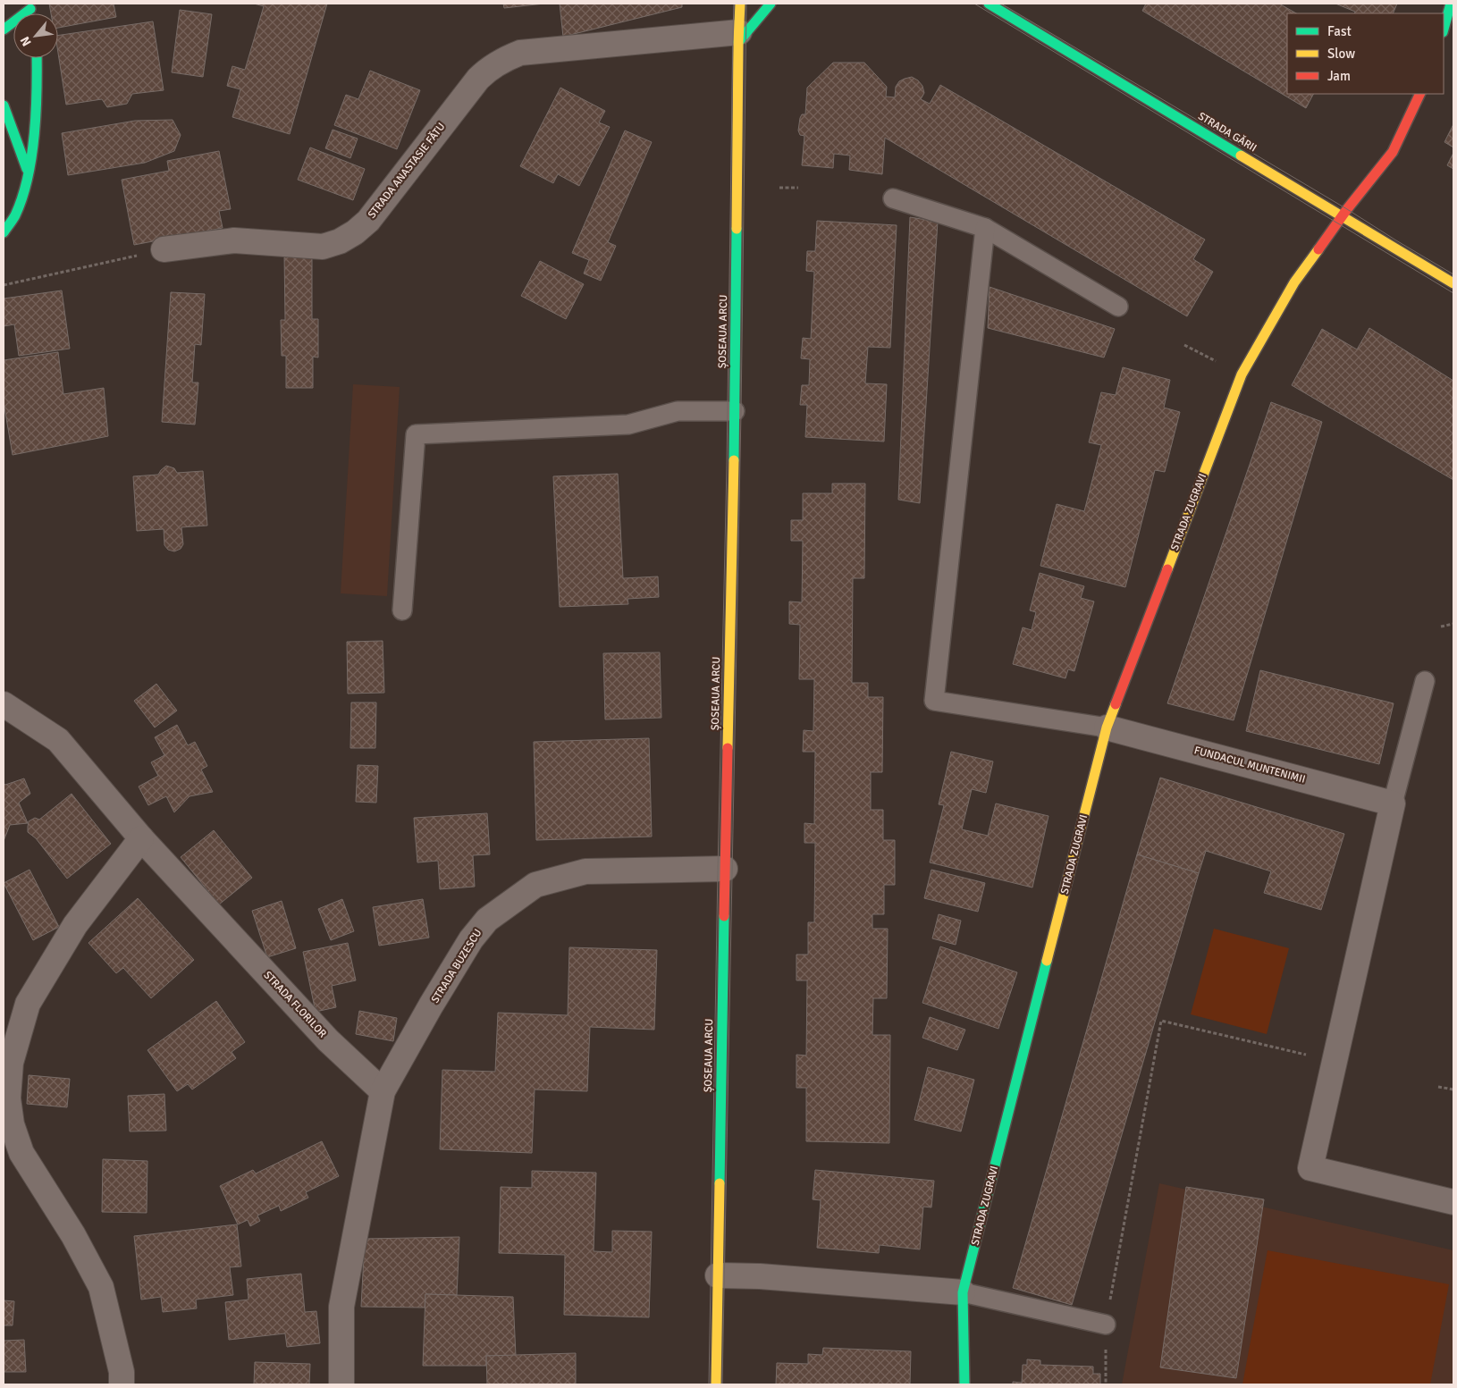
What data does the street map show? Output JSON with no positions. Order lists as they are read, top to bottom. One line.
{"streets":{"main road":["STRADA GĂRII","ȘOSEAUA ARCU","STRADA ZUGRAVI"],"street":["STRADA ANASTASIE FĂTU","FUNDACUL MUNTENIMII","STRADA BUZESCU","STRADA FLORILOR"]},"crossings":[["STRADA GĂRII","STRADA ZUGRAVI"],["STRADA ANASTASIE FĂTU","ȘOSEAUA ARCU"],["ȘOSEAUA ARCU","STRADA BUZESCU"],["STRADA ZUGRAVI","FUNDACUL MUNTENIMII"],["STRADA BUZESCU","STRADA FLORILOR"]],"legend":["Fast","Slow","Jam"],"north":"bottom left"}
